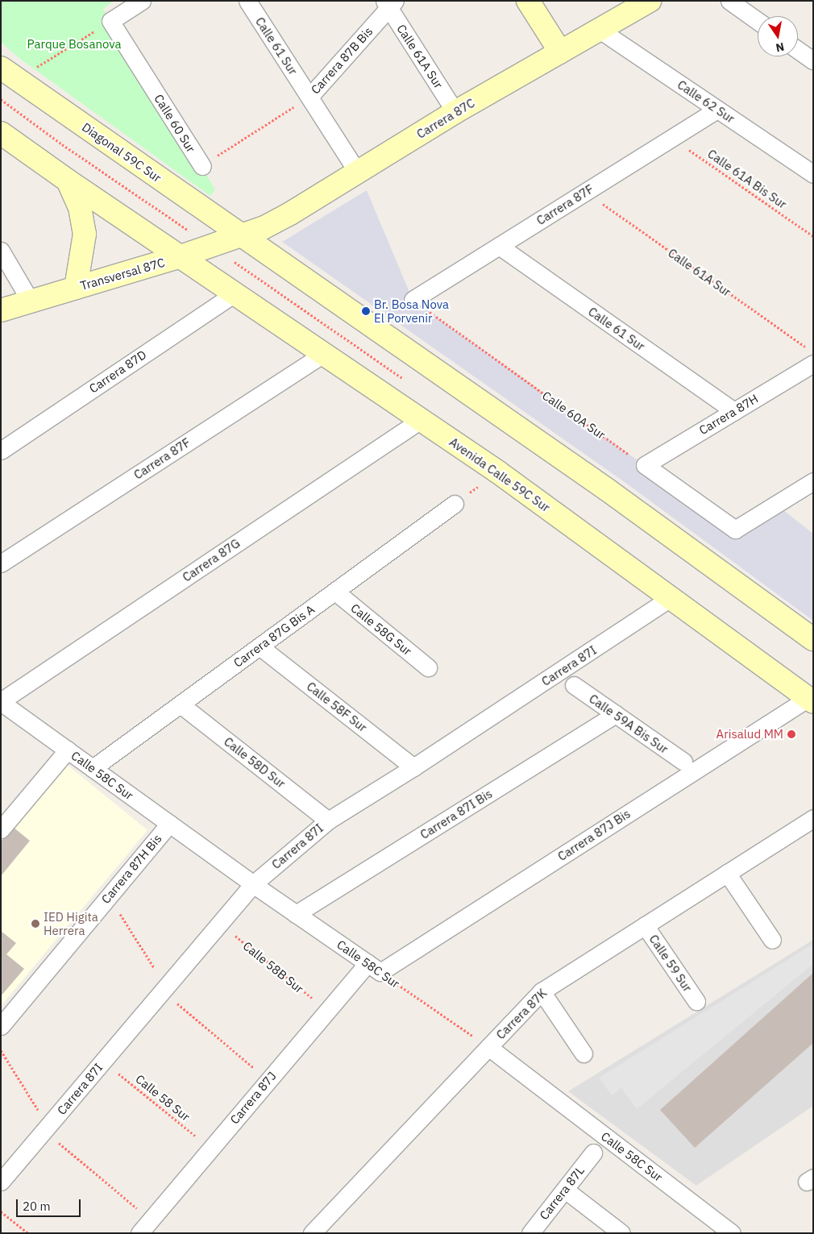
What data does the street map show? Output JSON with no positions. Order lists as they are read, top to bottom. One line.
{"streets":{"main road":["Carrera 87C","Diagonal 59C Sur","Transversal 87C","Avenida Calle 59C Sur"],"street":["Calle 61 Sur","Calle 61A Sur","Carrera 87B Bis","Calle 62 Sur","Calle 60 Sur","Carrera 87F","Carrera 87D","Carrera 87H","Carrera 87G","Calle 58G Sur","Carrera 87G Bis A","Carrera 87I","Calle 58F Sur","Calle 59A Bis Sur","Calle 58D Sur","Calle 58C Sur","Carrera 87I Bis","Carrera 87J Bis","Carrera 87H Bis","Calle 59 Sur","Carrera 87K","Carrera 87J","Carrera 87L"],"path":["Calle 61A Bis Sur","Calle 60A Sur","Calle 58B Sur","Calle 58 Sur"]},"crossings":[["Calle 61 Sur","Carrera 87B Bis"],["Calle 61 Sur","Carrera 87C"],["Calle 61 Sur","Carrera 87F"],["Calle 61 Sur","Carrera 87H"],["Calle 61A Sur","Carrera 87B Bis"],["Calle 61A Sur","Carrera 87C"],["Calle 61A Sur","Carrera 87F"],["Carrera 87B Bis","Calle 60 Sur"],["Calle 62 Sur","Carrera 87C"],["Calle 62 Sur","Carrera 87F"],["Carrera 87C","Diagonal 59C Sur"],["Carrera 87C","Transversal 87C"],["Diagonal 59C Sur","Transversal 87C"],["Calle 61A Bis Sur","Carrera 87F"],["Carrera 87F","Calle 60A Sur"],["Carrera 87F","Avenida Calle 59C Sur"],["Transversal 87C","Avenida Calle 59C Sur"],["Carrera 87D","Avenida Calle 59C Sur"],["Carrera 87H","Calle 60A Sur"],["Avenida Calle 59C Sur","Carrera 87G"],["Avenida Calle 59C Sur","Carrera 87I"],["Avenida Calle 59C Sur","Carrera 87J Bis"],["Carrera 87G","Calle 58C Sur"],["Calle 58G Sur","Carrera 87G Bis A"],["Carrera 87G Bis A","Calle 58F Sur"],["Carrera 87G Bis A","Calle 58D Sur"],["Carrera 87G Bis A","Calle 58C Sur"],["Carrera 87I","Calle 58F Sur"],["Carrera 87I","Calle 58D Sur"],["Carrera 87I","Calle 58C Sur"],["Carrera 87I","Calle 58B Sur"],["Carrera 87I","Calle 58 Sur"],["Calle 59A Bis Sur","Carrera 87I Bis"],["Calle 58C Sur","Carrera 87I Bis"],["Calle 58C Sur","Carrera 87J Bis"],["Calle 58C Sur","Carrera 87H Bis"],["Calle 58C Sur","Carrera 87K"],["Calle 58C Sur","Carrera 87J"],["Carrera 87J Bis","Carrera 87J"],["Calle 59 Sur","Carrera 87K"],["Calle 58B Sur","Carrera 87J"],["Calle 58 Sur","Carrera 87J"]],"parks":["Parque Bosanova"],"places":["Br. Bosa Nova El Porvenir","Arisalud MM","IED Higita Herrera"],"scale_bar":"20 m","north":"bottom"}
